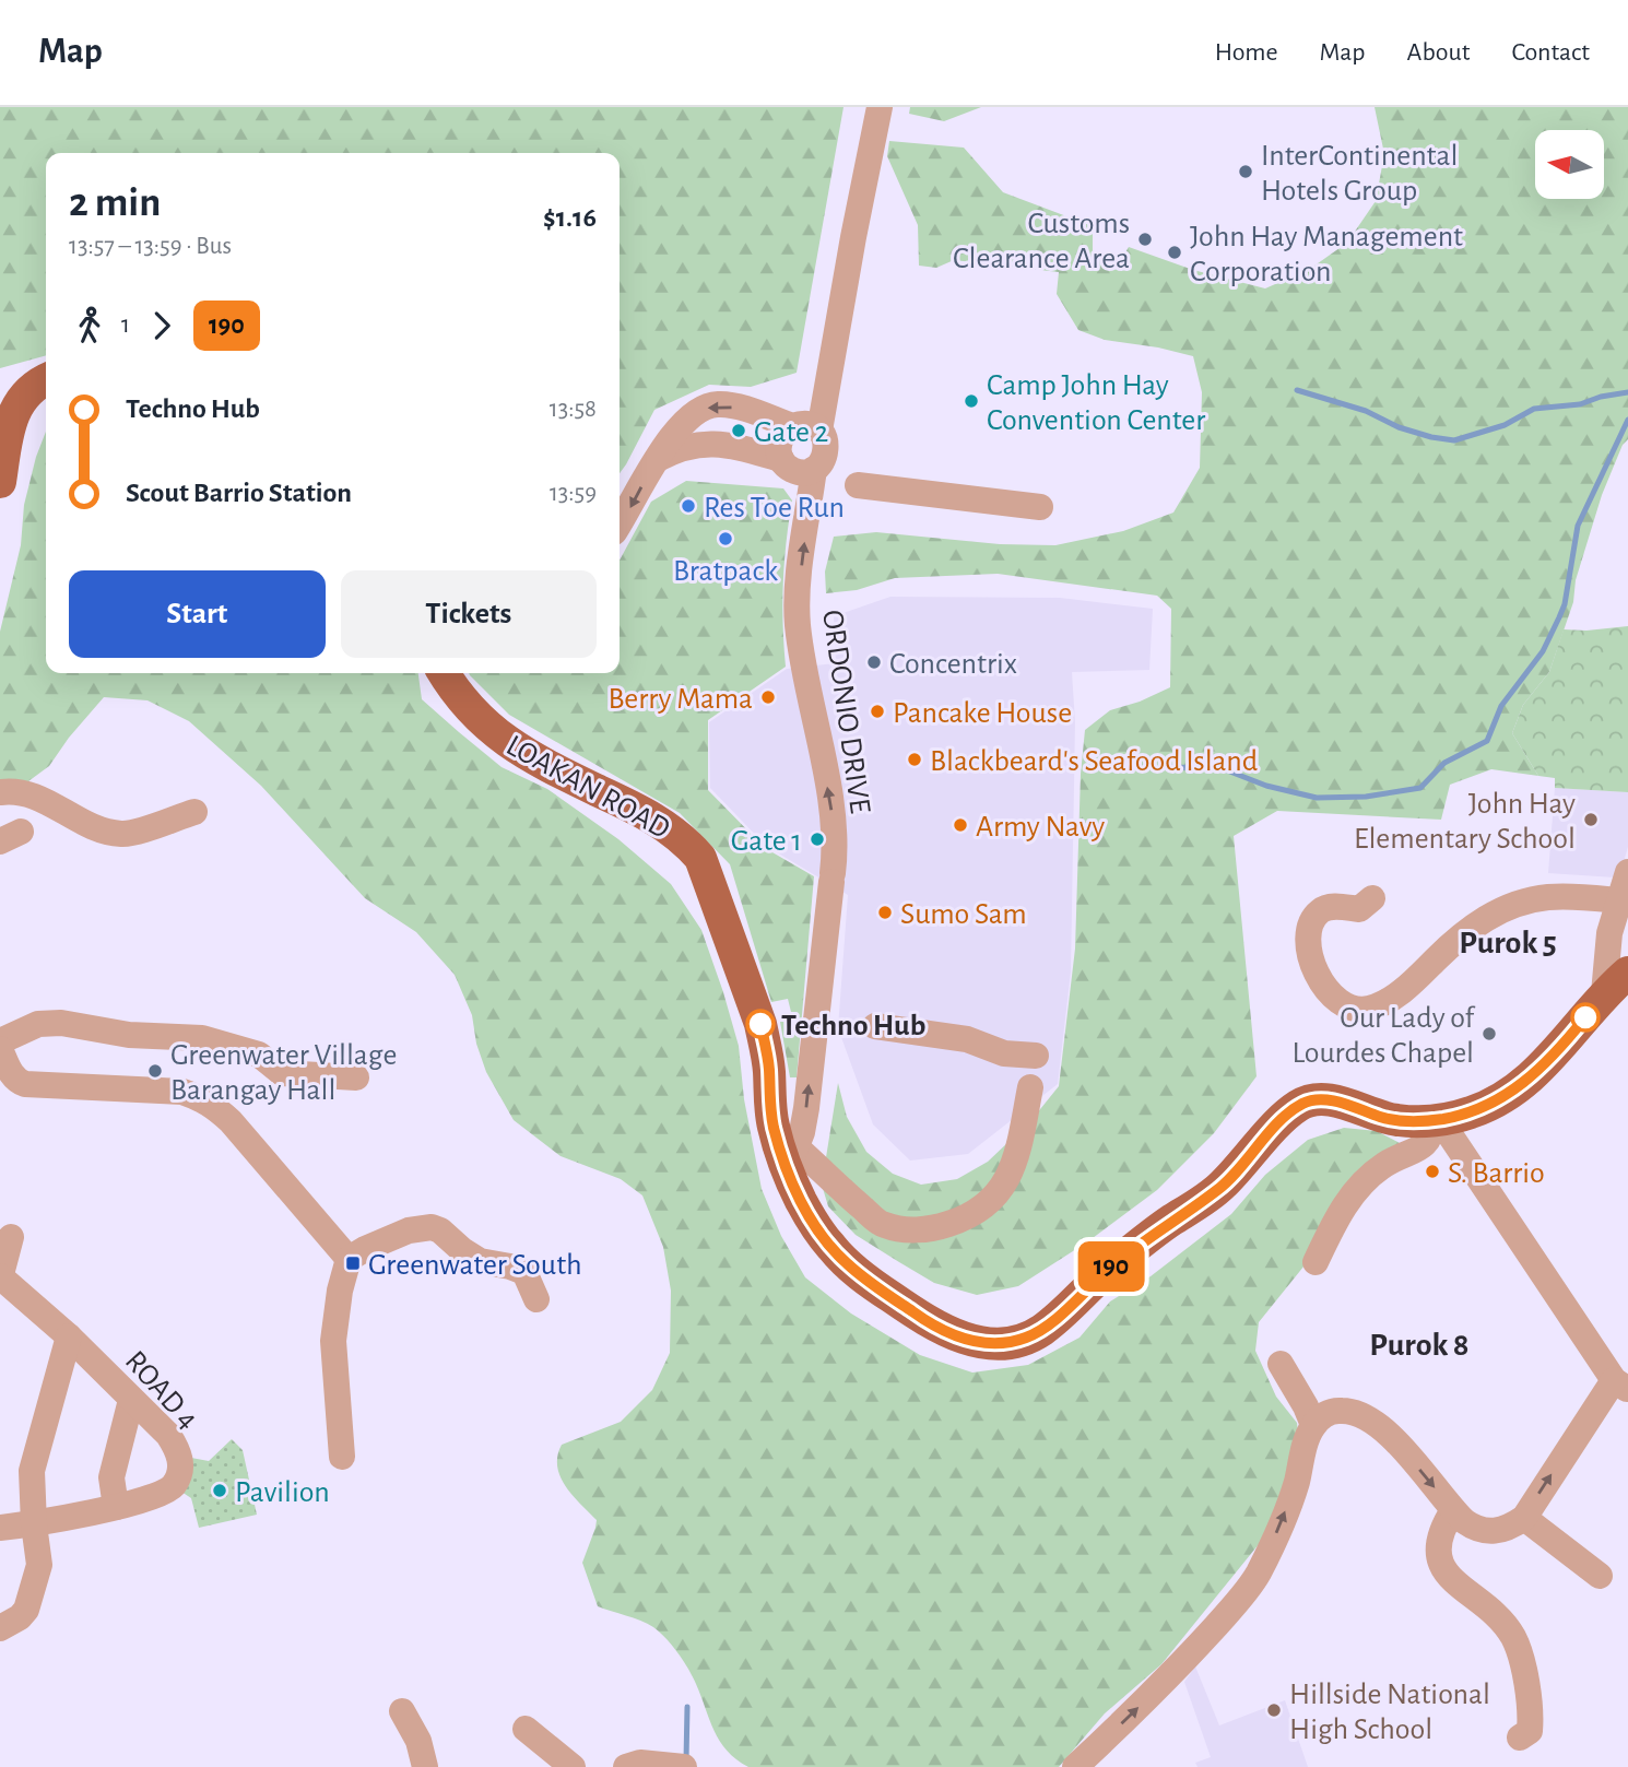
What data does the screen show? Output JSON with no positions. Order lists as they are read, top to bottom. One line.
{"streets":{"main road":["LOAKAN ROAD"],"street":["ORDONIO DRIVE","ROAD 4"]},"crossings":[["ORDONIO DRIVE","LOAKAN ROAD"]],"one_way":["ORDONIO DRIVE"],"districts":["Purok 5","Purok 8"],"places":{"other":["InterContinental Hotels Group","Customs Clearance Area","John Hay Management Corporation","Camp John Hay Convention Center","Gate 2","Res Toe Run","Bratpack","Concentrix","Berry Mama","Pancake House","Blackbeard's Seafood Island","John Hay Elementary School","Army Navy","Gate 1","Sumo Sam","Techno Hub","Our Lady of Lourdes Chapel","Greenwater Village Barangay Hall","S. Barrio","Pavilion","Hillside National High School"],"transit":["Greenwater South"]},"lines":["bus line 190"],"north":"left","page":{"header":"Map","nav":["Home","Map","About","Contact"],"on_map":"190","heading":["2 min","13:57 – 13:59 · Bus","$1.16"],"legs":["1","190"],"list":[{"name":"Techno Hub","value":"13:58"},{"name":"Scout Barrio Station","value":"13:59"}],"buttons":["Start","Tickets"]}}
